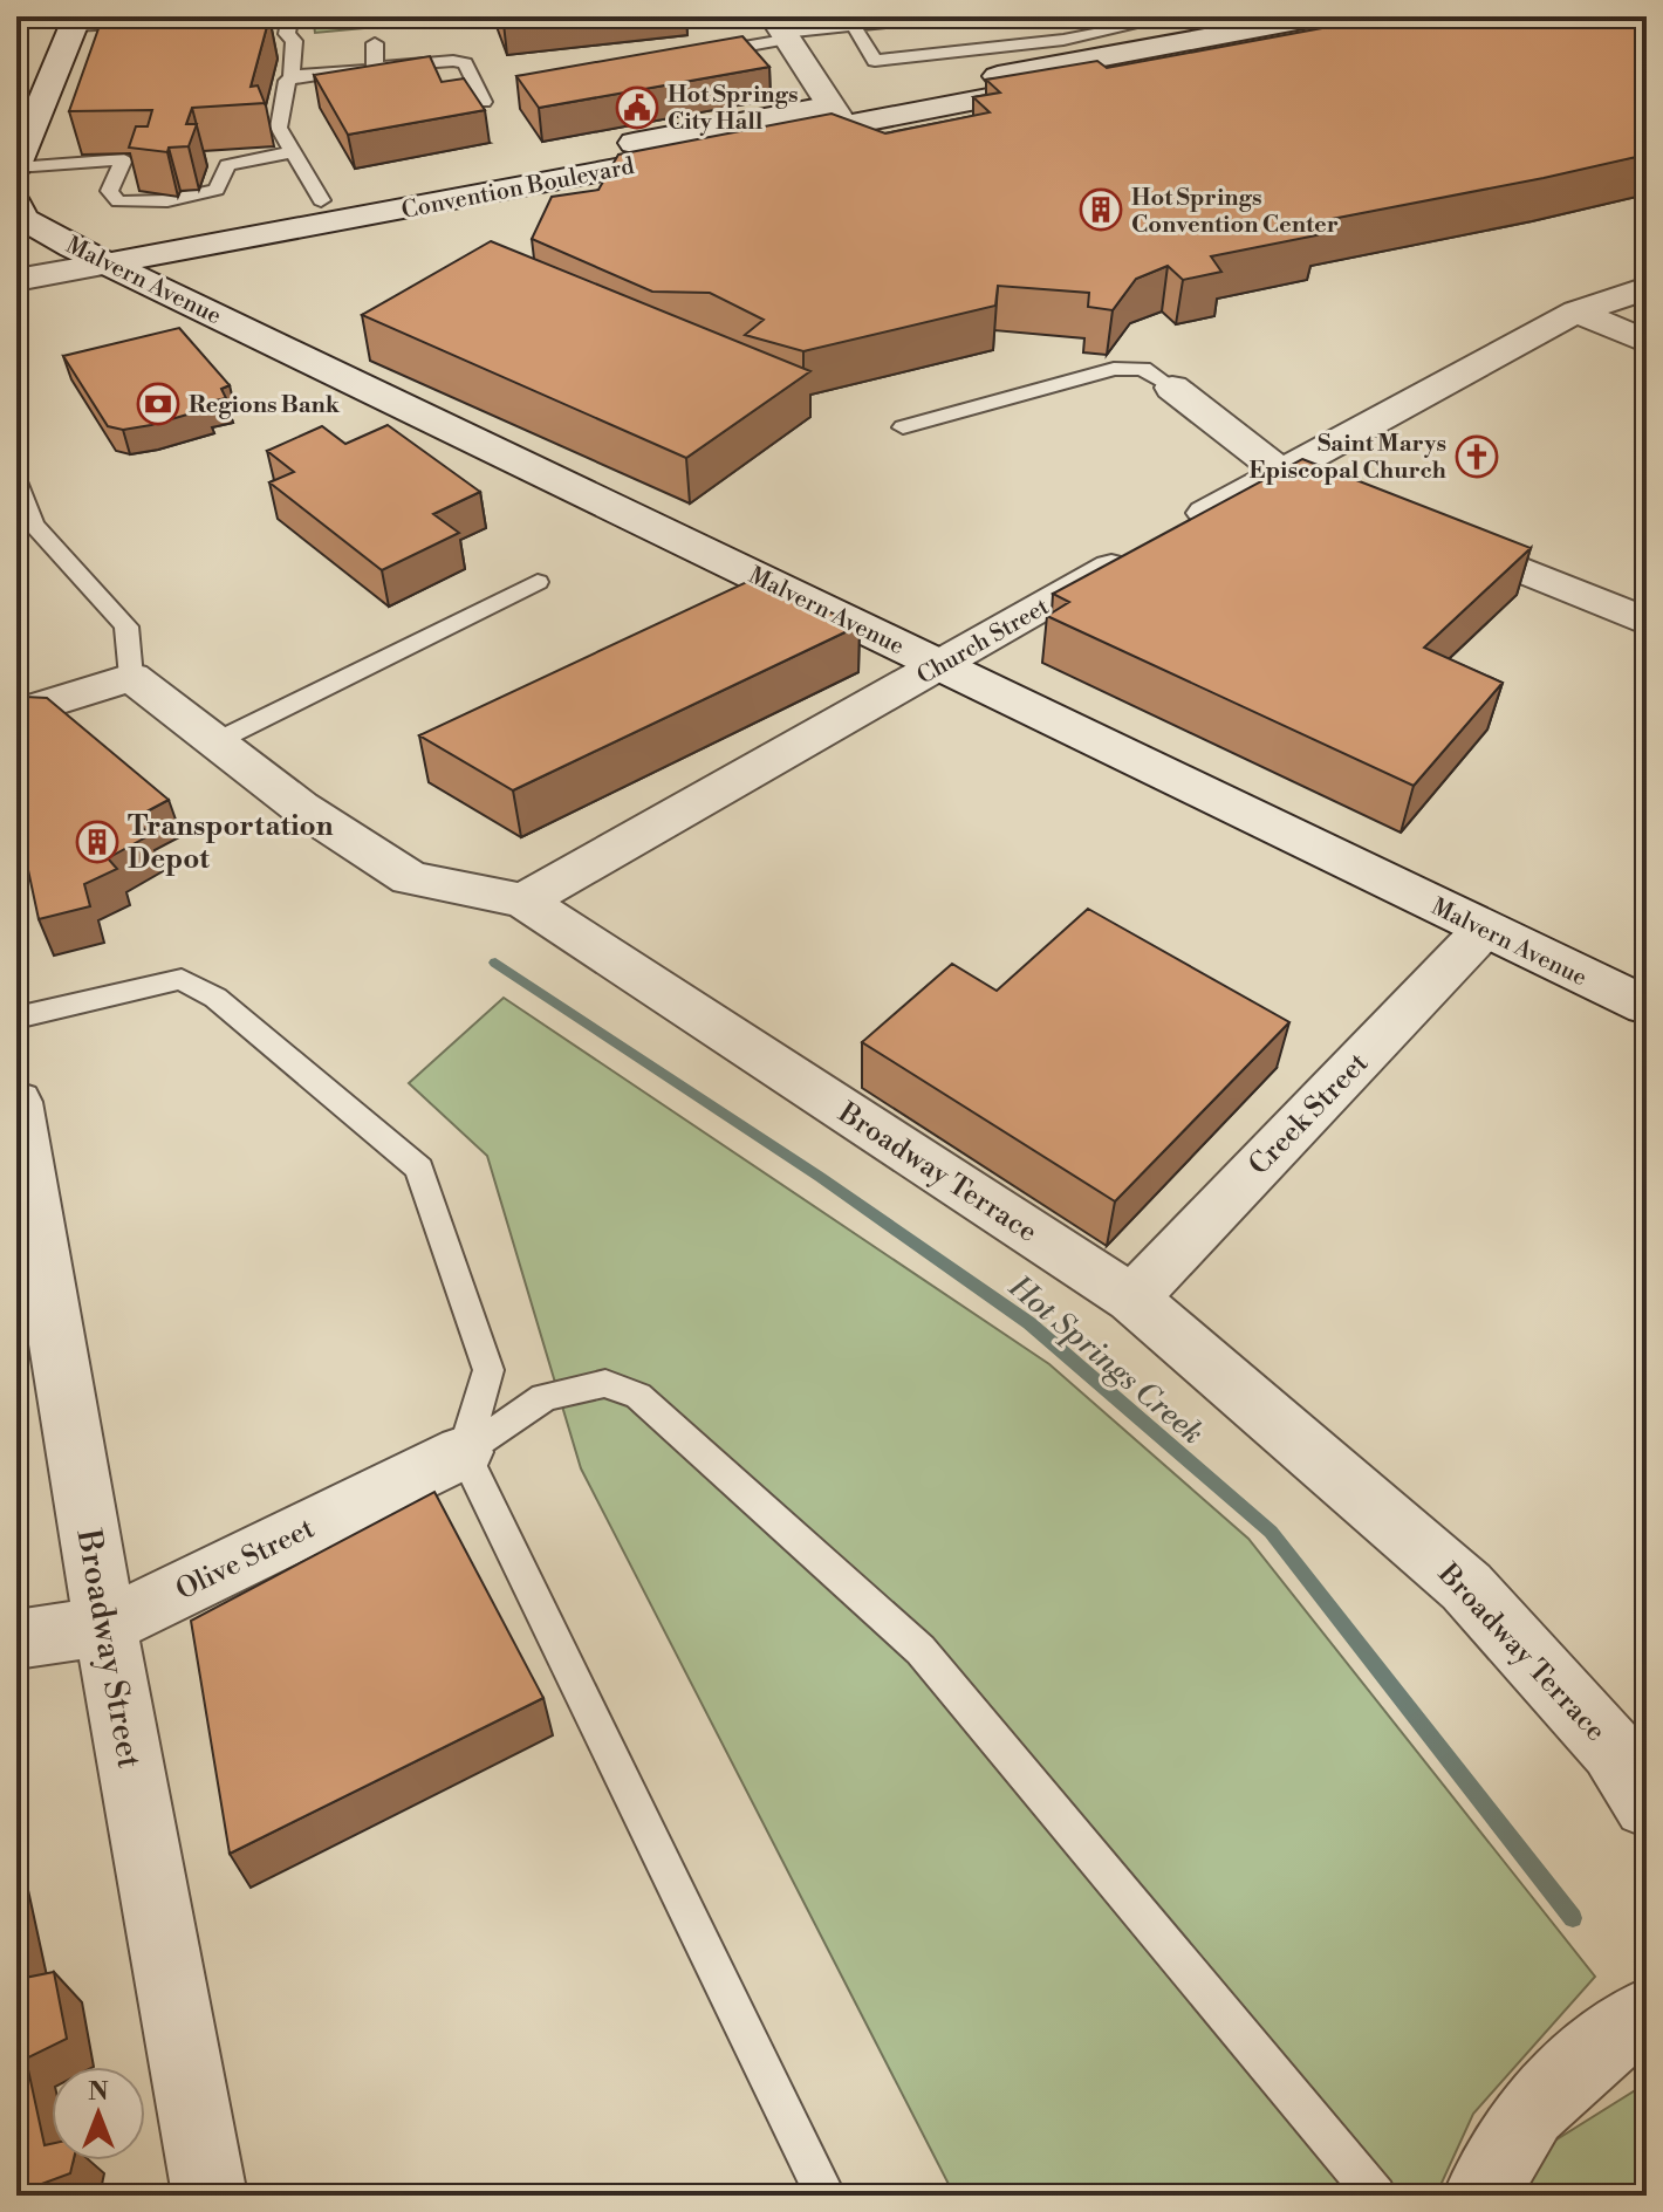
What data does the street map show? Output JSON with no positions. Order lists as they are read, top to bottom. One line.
{"streets":{"street":["Convention Boulevard","Malvern Avenue","Church Street","Creek Street","Broadway Terrace","Olive Street","Broadway Street"]},"crossings":[["Convention Boulevard","Malvern Avenue"],["Malvern Avenue","Church Street"],["Malvern Avenue","Creek Street"],["Church Street","Broadway Terrace"],["Creek Street","Broadway Terrace"],["Olive Street","Broadway Street"]],"water":["Hot Springs Creek"],"places":{"public building":["Hot Springs City Hall"],"building":["Hot Springs Convention Center","Transportation Depot"],"bank":["Regions Bank"],"church":["Saint Marys Episcopal Church"]},"north":"top"}
